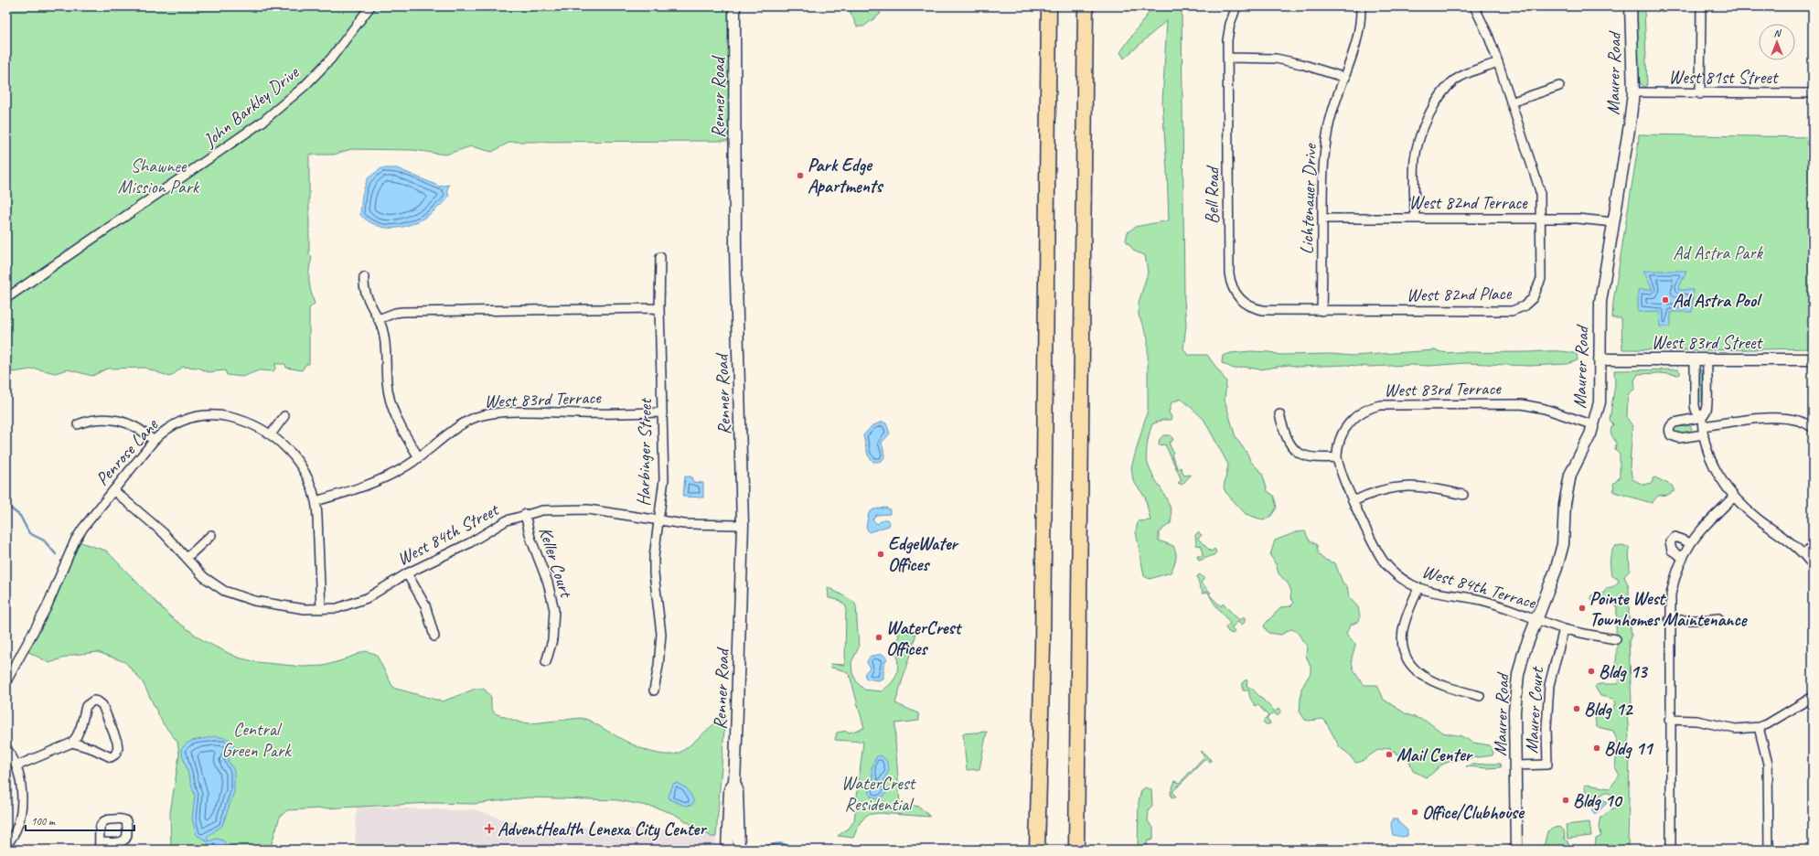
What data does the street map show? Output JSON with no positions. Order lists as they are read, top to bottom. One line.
{"streets":{"street":["Maurer Road","West 81st Street","Renner Road","John Barkley Drive","Bell Road","Lichtenauer Drive","West 82nd Terrace","West 82nd Place","West 83rd Street","West 83rd Terrace","Penrose Lane","Harbinger Street","West 84th Street","Keller Court","West 84th Terrace","Maurer Court"]},"crossings":[["Maurer Road","West 81st Street"],["Maurer Road","West 82nd Terrace"],["Maurer Road","West 83rd Street"],["Maurer Road","West 83rd Terrace"],["Maurer Road","West 84th Terrace"],["Maurer Road","Maurer Court"],["Renner Road","West 84th Street"],["Bell Road","Lichtenauer Drive"],["Bell Road","West 82nd Place"],["Lichtenauer Drive","West 82nd Terrace"],["Lichtenauer Drive","West 82nd Place"],["West 82nd Terrace","West 82nd Place"],["West 83rd Terrace","Penrose Lane"],["West 83rd Terrace","Harbinger Street"],["Penrose Lane","West 84th Street"],["Harbinger Street","West 84th Street"],["West 84th Street","Keller Court"],["West 84th Terrace","Maurer Court"]],"parks":["Shawnee Mission Park","Ad Astra Park","Central Green Park","WaterCrest Residential"],"places":{"other":["Park Edge Apartments","Ad Astra Pool","EdgeWater Offices","Pointe West Townhomes Maintenance","WaterCrest Offices","Bldg 13","Bldg 12","Bldg 11","Mail Center","Bldg 10","Office/Clubhouse"],"health":["AdventHealth Lenexa City Center"]},"scale_bar":"100 m","north":"top"}
